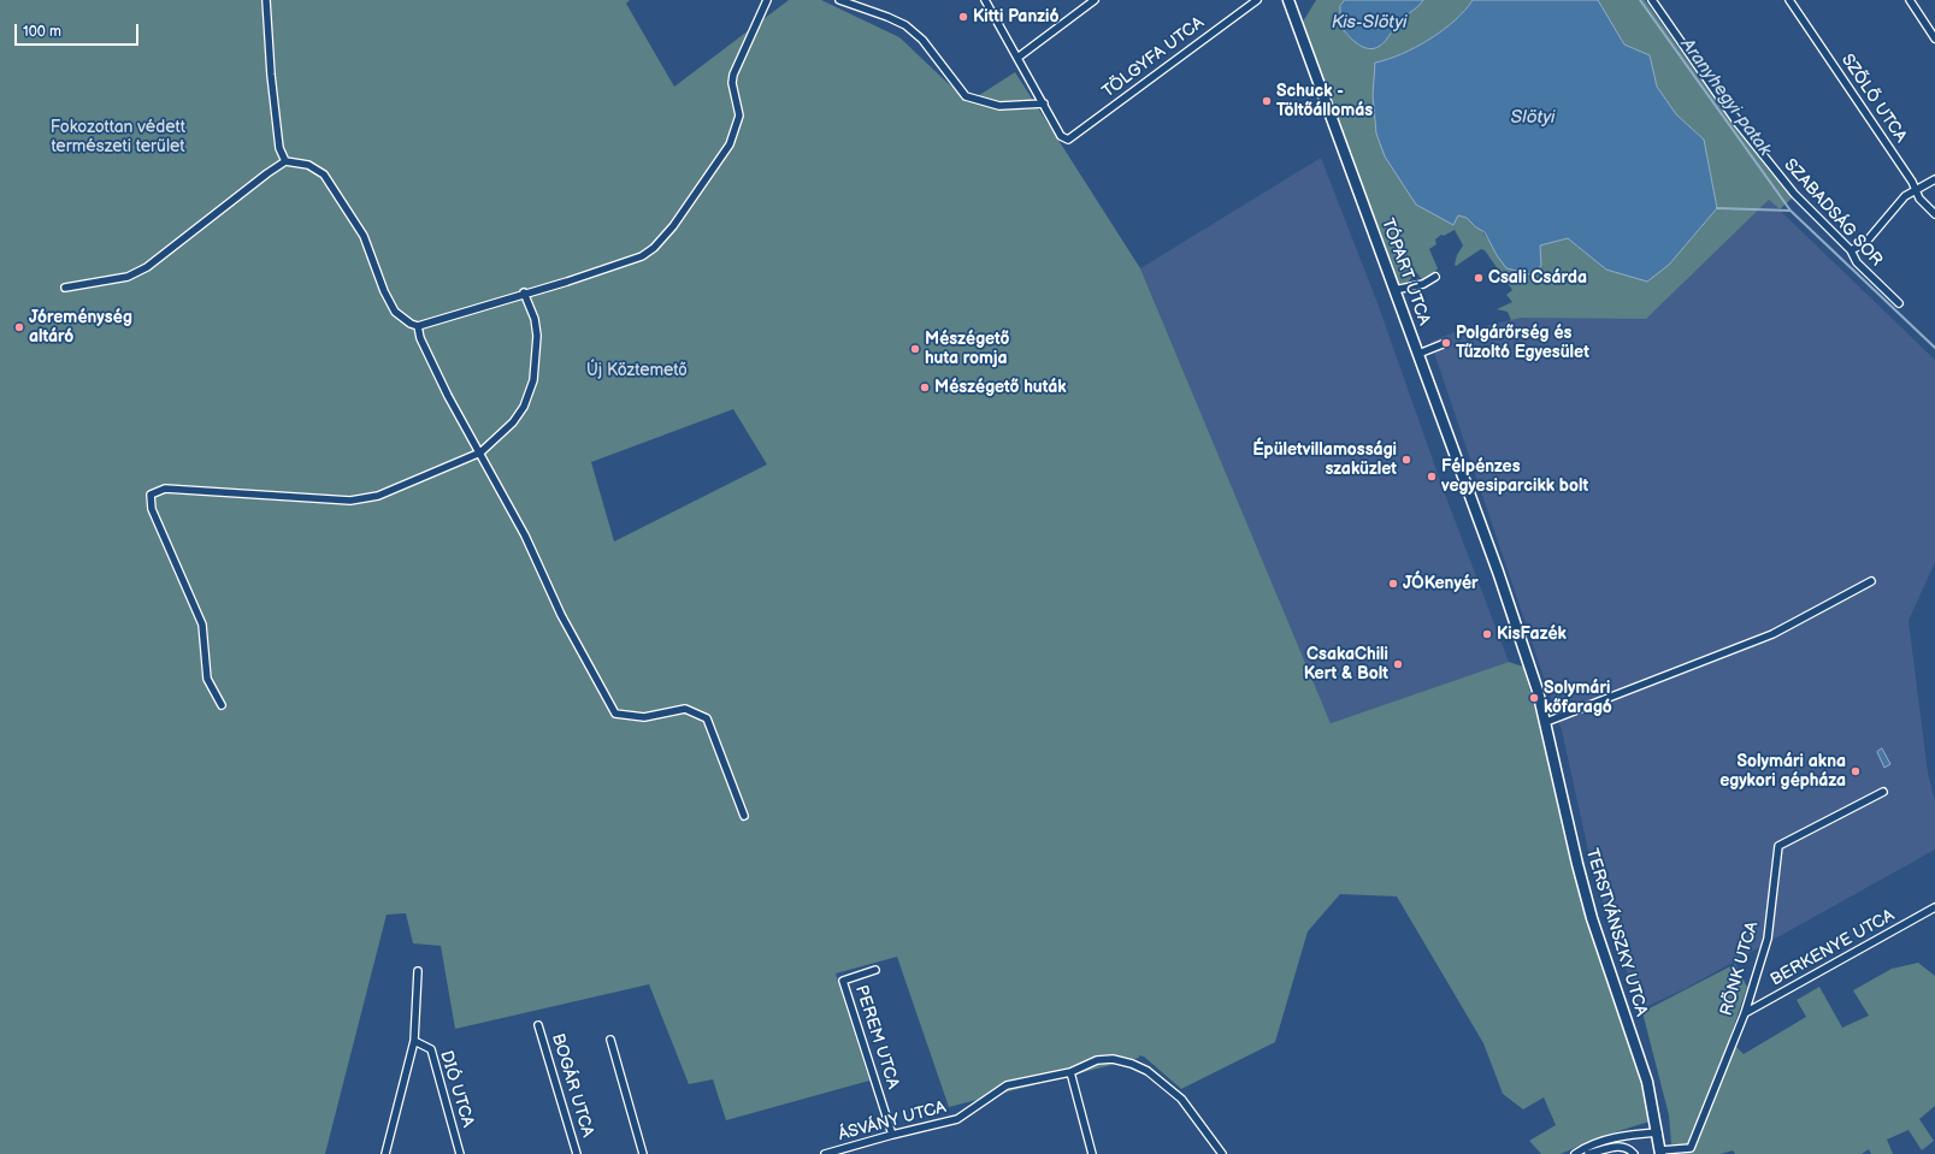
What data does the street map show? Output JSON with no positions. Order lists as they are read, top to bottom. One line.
{"streets":{"main road":["TÓPART UTCA","TERSTYÁNSZKY UTCA"],"street":["TÖLGYFA UTCA","SZŐLŐ UTCA","SZABADSÁG SOR","BERKENYE UTCA","RÖNK UTCA","PEREM UTCA","BOGÁR UTCA","DIÓ UTCA","ÁSVÁNY UTCA"]},"crossings":[["TÓPART UTCA","TERSTYÁNSZKY UTCA"],["TERSTYÁNSZKY UTCA","RÖNK UTCA"],["BERKENYE UTCA","RÖNK UTCA"],["PEREM UTCA","ÁSVÁNY UTCA"]],"water":["Kis-Slötyi","Aranyhegyi-patak","Slötyi"],"parks":["Fokozottan védett természeti terület","Új Köztemető"],"places":["Kitti Panzió","Schuck - Töltőállomás","Csali Csárda","Jóreménység altáró","Polgárőrség és Tűzoltó Egyesület","Mészégető huta romja","Mészégető huták","Épületvillamossági szaküzlet","Félpénzes vegyesiparcikk bolt","JÓKenyér","KisFazék","CsakaChili Kert & Bolt","Solymári kőfaragó","Solymári akna egykori gépháza"],"scale_bar":"100 m"}
